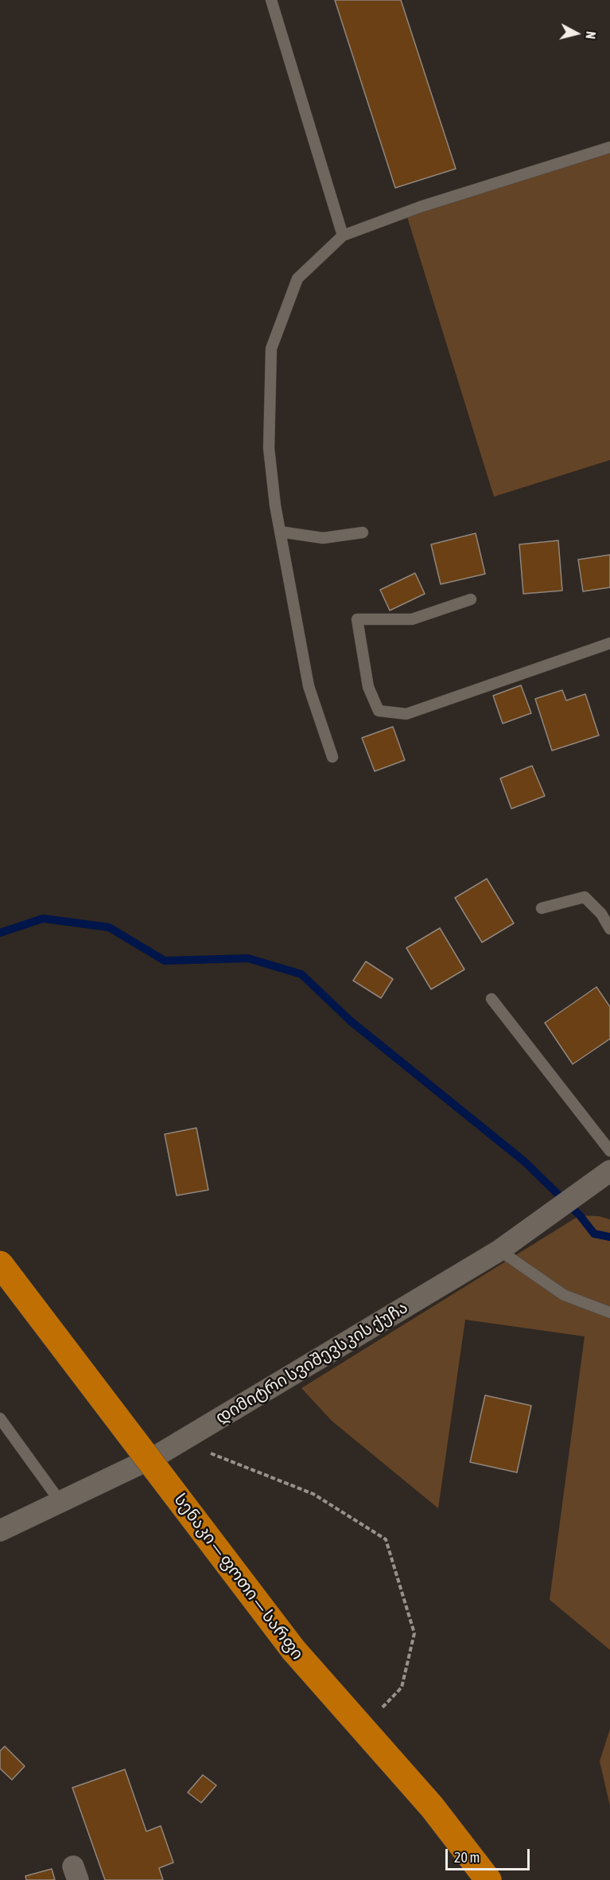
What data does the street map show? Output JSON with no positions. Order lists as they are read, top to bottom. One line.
{"streets":{"highway":["სენაკი — ფოთი — სარფი"],"street":["დიმიტრი სვიშევსკის ქუჩა"]},"scale_bar":"20 m","north":"right"}
